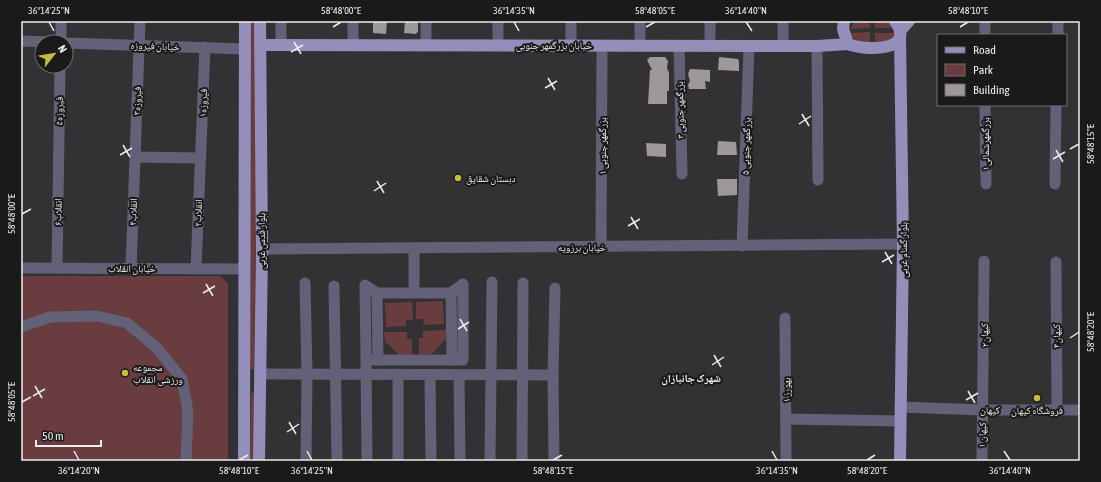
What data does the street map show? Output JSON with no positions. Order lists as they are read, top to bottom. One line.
{"streets":{"main road":["خیابان بزرگمهر جنوبی","بلوار قدس غربی","بلوار گمنام غربی"],"street":["خیابان فیروزه","فیروزه۳","فیروزه۱","بزرگمهر جنوبی ۳","فیروزه۵","بزرگمهرشمالی۱","بزرگمهر جنوبی ۱","بزرگمهر جنوبی ۵","انقلاب۶","انقلاب۴","انقلاب۲","خیابان برزویه","خیابان انقلاب","کیهان۲","کیهان۴","بهورز ۱","کیهان","کیهان ۱"]},"crossings":[["خیابان بزرگمهر جنوبی","بزرگمهر جنوبی ۳"],["خیابان بزرگمهر جنوبی","بزرگمهر جنوبی ۱"],["خیابان بزرگمهر جنوبی","بزرگمهر جنوبی ۵"],["خیابان بزرگمهر جنوبی","بلوار قدس غربی"],["خیابان بزرگمهر جنوبی","بلوار گمنام غربی"],["خیابان فیروزه","فیروزه۳"],["خیابان فیروزه","فیروزه۱"],["خیابان فیروزه","بلوار قدس غربی"],["فیروزه۳","انقلاب۴"],["فیروزه۱","انقلاب۲"],["فیروزه۵","انقلاب۶"],["بزرگمهر جنوبی ۱","خیابان برزویه"],["بزرگمهر جنوبی ۵","خیابان برزویه"],["انقلاب۶","خیابان انقلاب"],["انقلاب۴","خیابان انقلاب"],["انقلاب۲","خیابان انقلاب"],["بلوار قدس غربی","خیابان برزویه"],["بلوار قدس غربی","خیابان انقلاب"],["خیابان برزویه","بلوار گمنام غربی"],["بلوار گمنام غربی","کیهان"],["کیهان۲","کیهان"],["کیهان۲","کیهان ۱"],["کیهان۴","کیهان"],["کیهان","کیهان ۱"]],"districts":["شهرک جانبازان"],"places":["دبستان شقایق","مجموعه ورزشی انقلاب","فروشگاه کیهان"],"legend":["Road","Park","Building"],"scale_bar":"50 m","north":"top right","coordinates":["36°14'25\"N","58°48'00\"E","36°14'35\"N","58°48'05\"E","36°14'40\"N","58°48'10\"E","58°48'15\"E","58°48'20\"E","36°14'20\"N"]}
